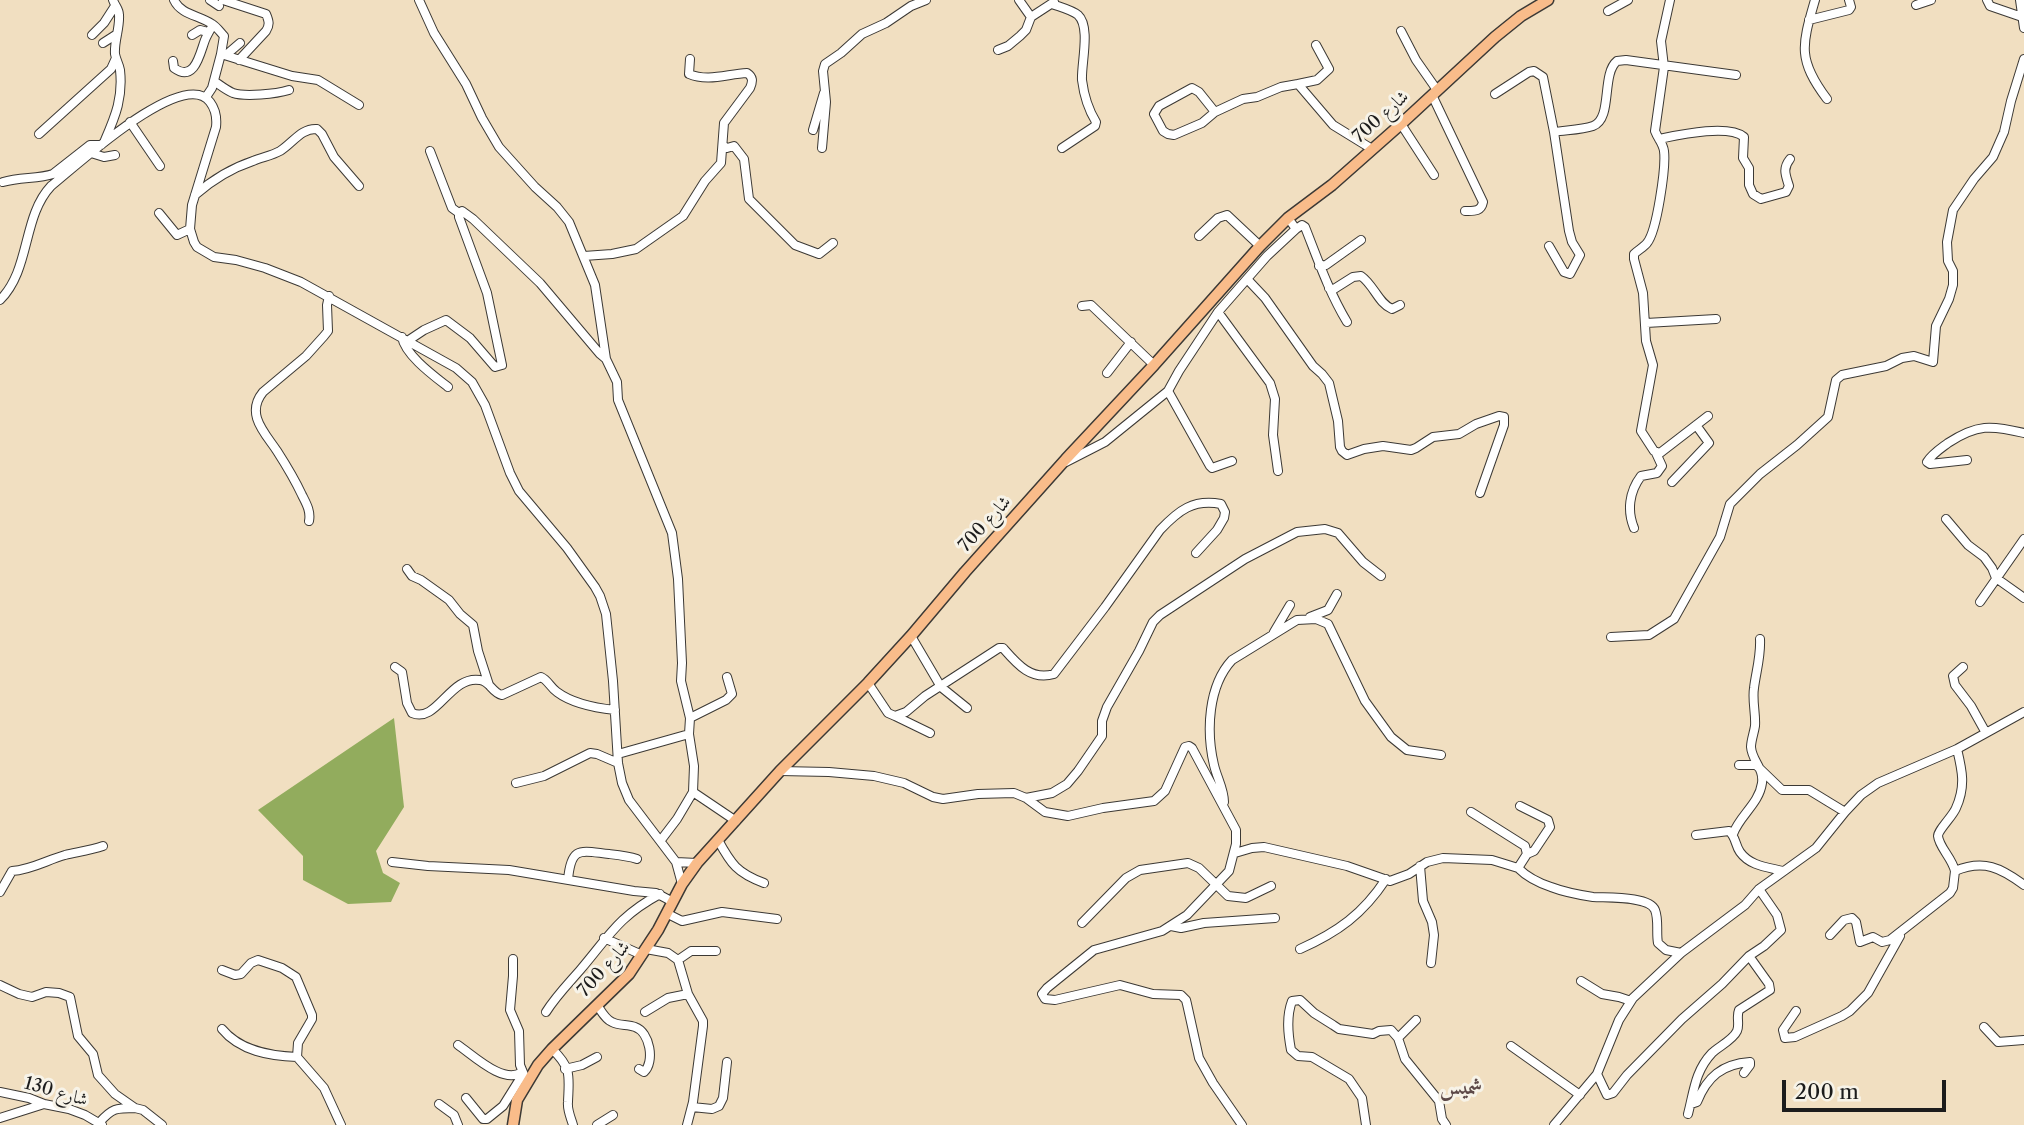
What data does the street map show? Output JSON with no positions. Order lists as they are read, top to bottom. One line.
{"streets":{"main road":["شارع 700"],"street":["شارع 130"]},"districts":["شميس"],"scale_bar":"200 m"}
